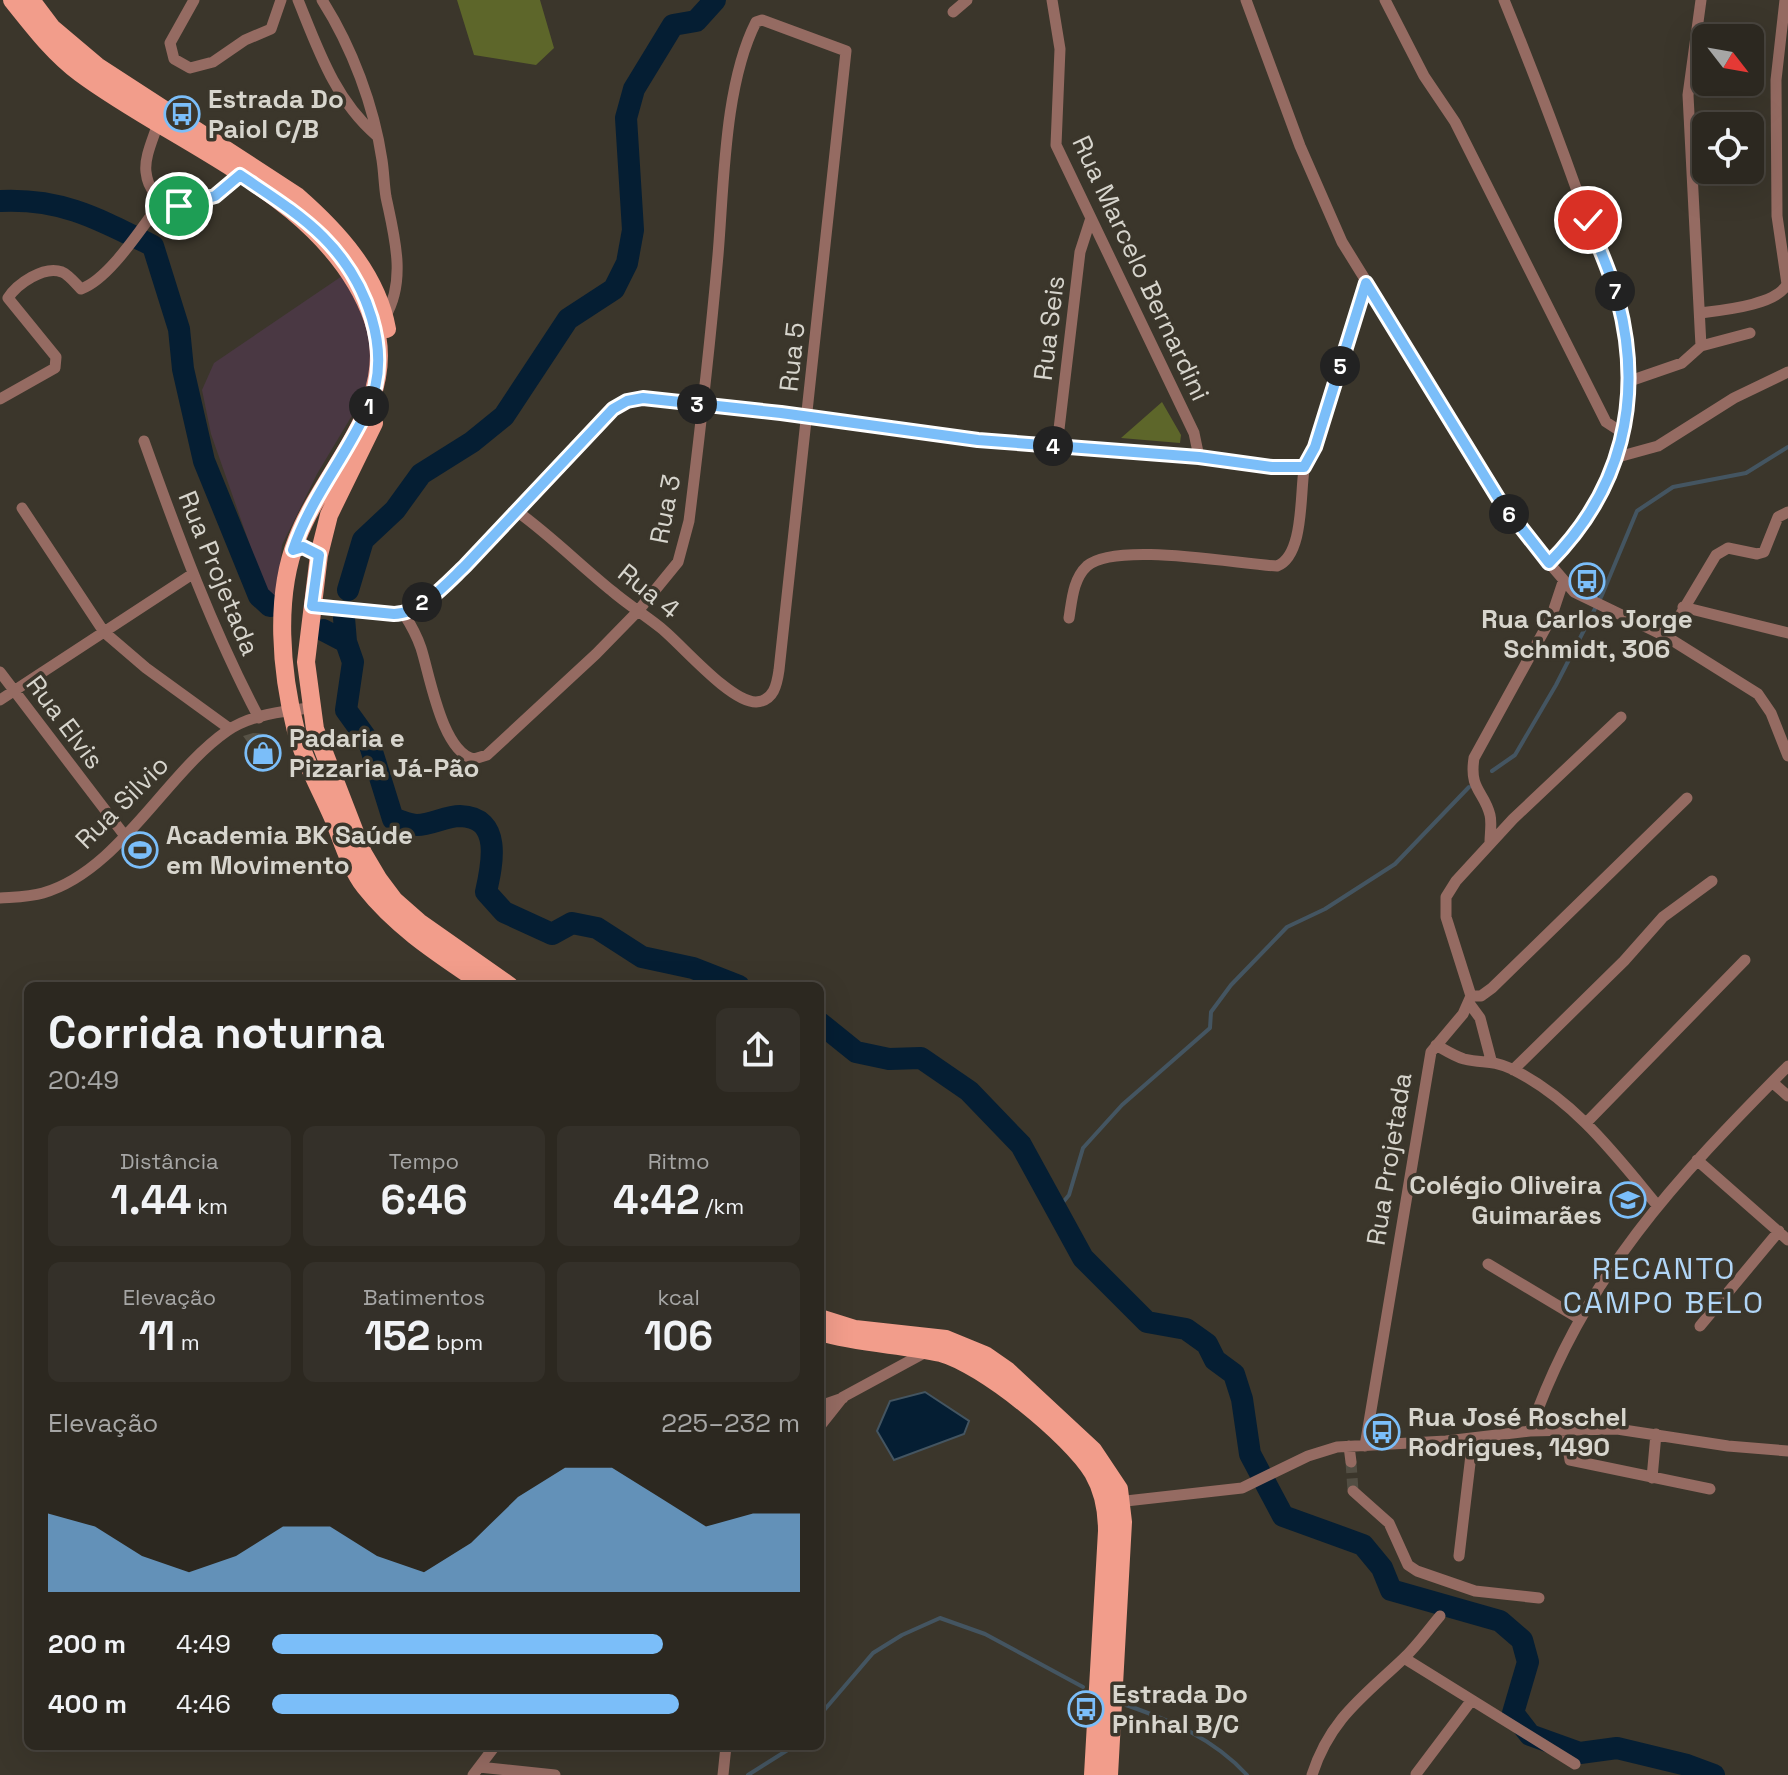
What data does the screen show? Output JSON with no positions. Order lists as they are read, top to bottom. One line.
{"streets":{"street":["Rua Marcelo Bernardini","Rua Seis","Rua 5","Rua 3","Rua Projetada","Rua 4","Rua Elvis","Rua Silvio"]},"crossings":[["Rua Marcelo Bernardini","Rua Seis"],["Rua 5","Rua 3"],["Rua 5","Rua 4"],["Rua 3","Rua 4"],["Rua Projetada","Rua Silvio"],["Rua Elvis","Rua Silvio"]],"districts":["RECANTO CAMPO BELO"],"places":{"bus stop":["Estrada Do Paiol C/B","Rua Carlos Jorge Schmidt, 306","Rua José Roschel Rodrigues, 1490","Estrada Do Pinhal B/C"],"shop":["Padaria e Pizzaria Já-Pão"],"sports":["Academia BK Saúde em Movimento"],"school or university":["Colégio Oliveira Guimarães"]},"north":"bottom right","page":{"pins":["7","5","3","1","4","6","2"],"heading":["Corrida noturna","20:49"],"stats":[["Distância","1.44 km"],["Tempo","6:46"],["Ritmo","4:42 /km"],["Elevação","11 m"],["Batimentos","152 bpm"],["kcal","106"]],"chart":["Elevação","225–232 m"],"list":[{"name":"200 m","note":"4:49"},{"name":"400 m","note":"4:46"}]}}
